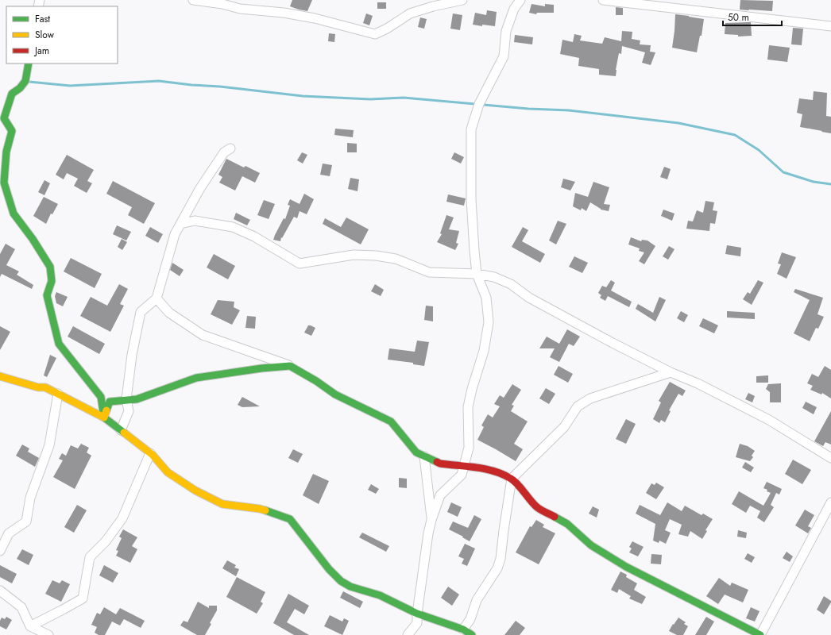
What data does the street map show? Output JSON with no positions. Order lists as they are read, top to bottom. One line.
{"legend":["Fast","Slow","Jam"],"scale_bar":"50 m"}
